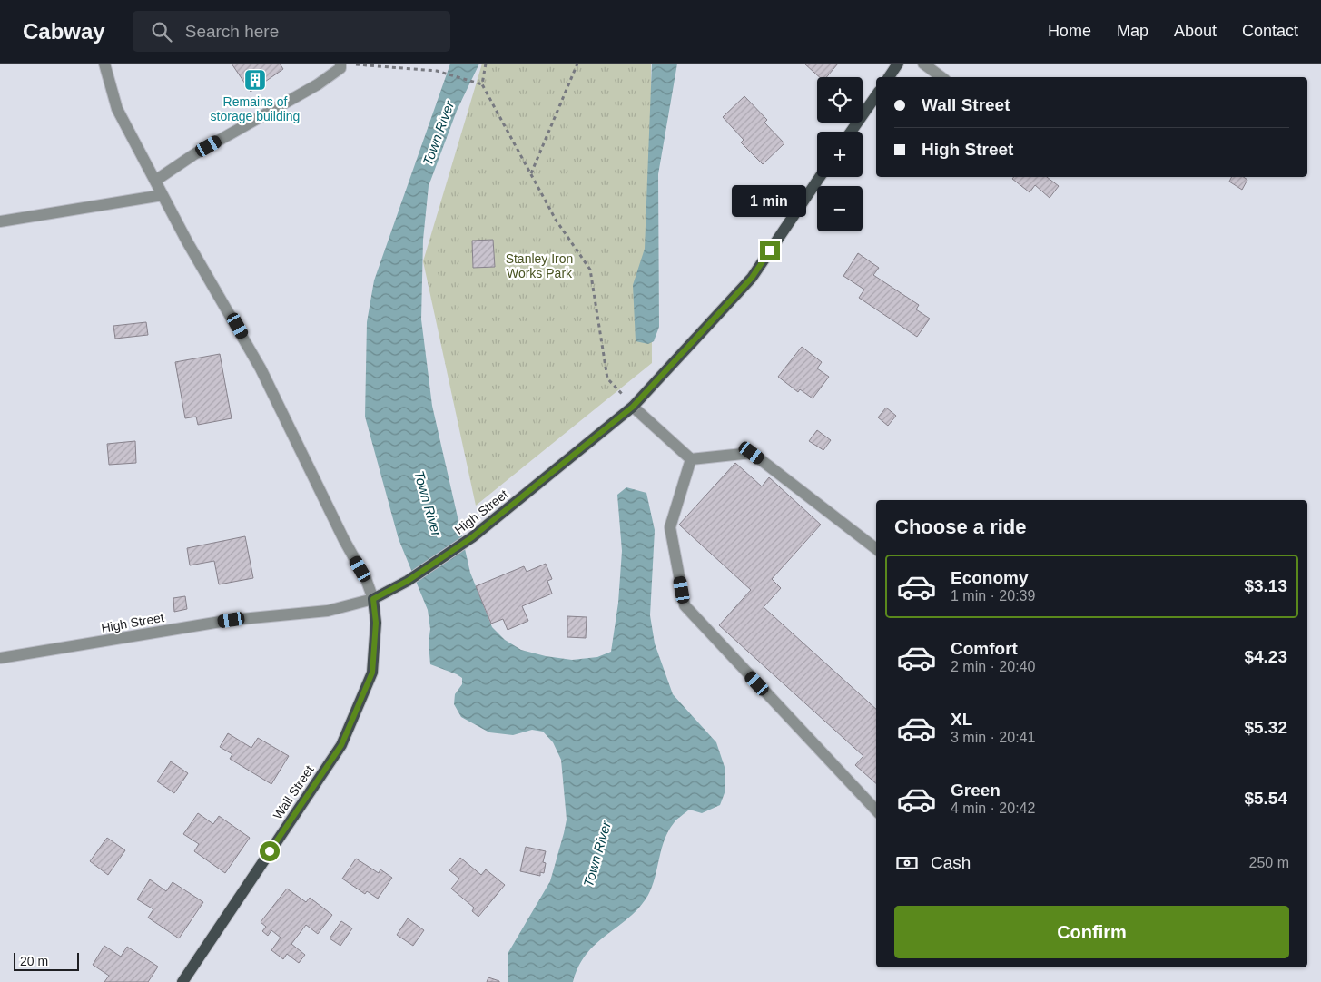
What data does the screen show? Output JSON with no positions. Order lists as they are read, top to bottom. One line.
{"streets":{"main road":["High Street","Wall Street"]},"crossings":[["High Street","Wall Street"]],"water":["Town River"],"parks":["Stanley Iron Works Park"],"places":{"building":["Remains of storage building"]},"scale_bar":"20 m","page":{"header":"Cabway","search":"Search here","nav":["Home","Map","About","Contact"],"map_buttons":["+","−"],"banner":["Wall Street","High Street"],"bubble":"1 min","heading":"Choose a ride","list":[{"name":"Economy","note":"1 min · 20:39","value":"$3.13"},{"name":"Comfort","note":"2 min · 20:40","value":"$4.23"},{"name":"XL","note":"3 min · 20:41","value":"$5.32"},{"name":"Green","note":"4 min · 20:42","value":"$5.54"}],"pay":["Cash","250 m"],"buttons":"Confirm","scale":"20 m"}}
